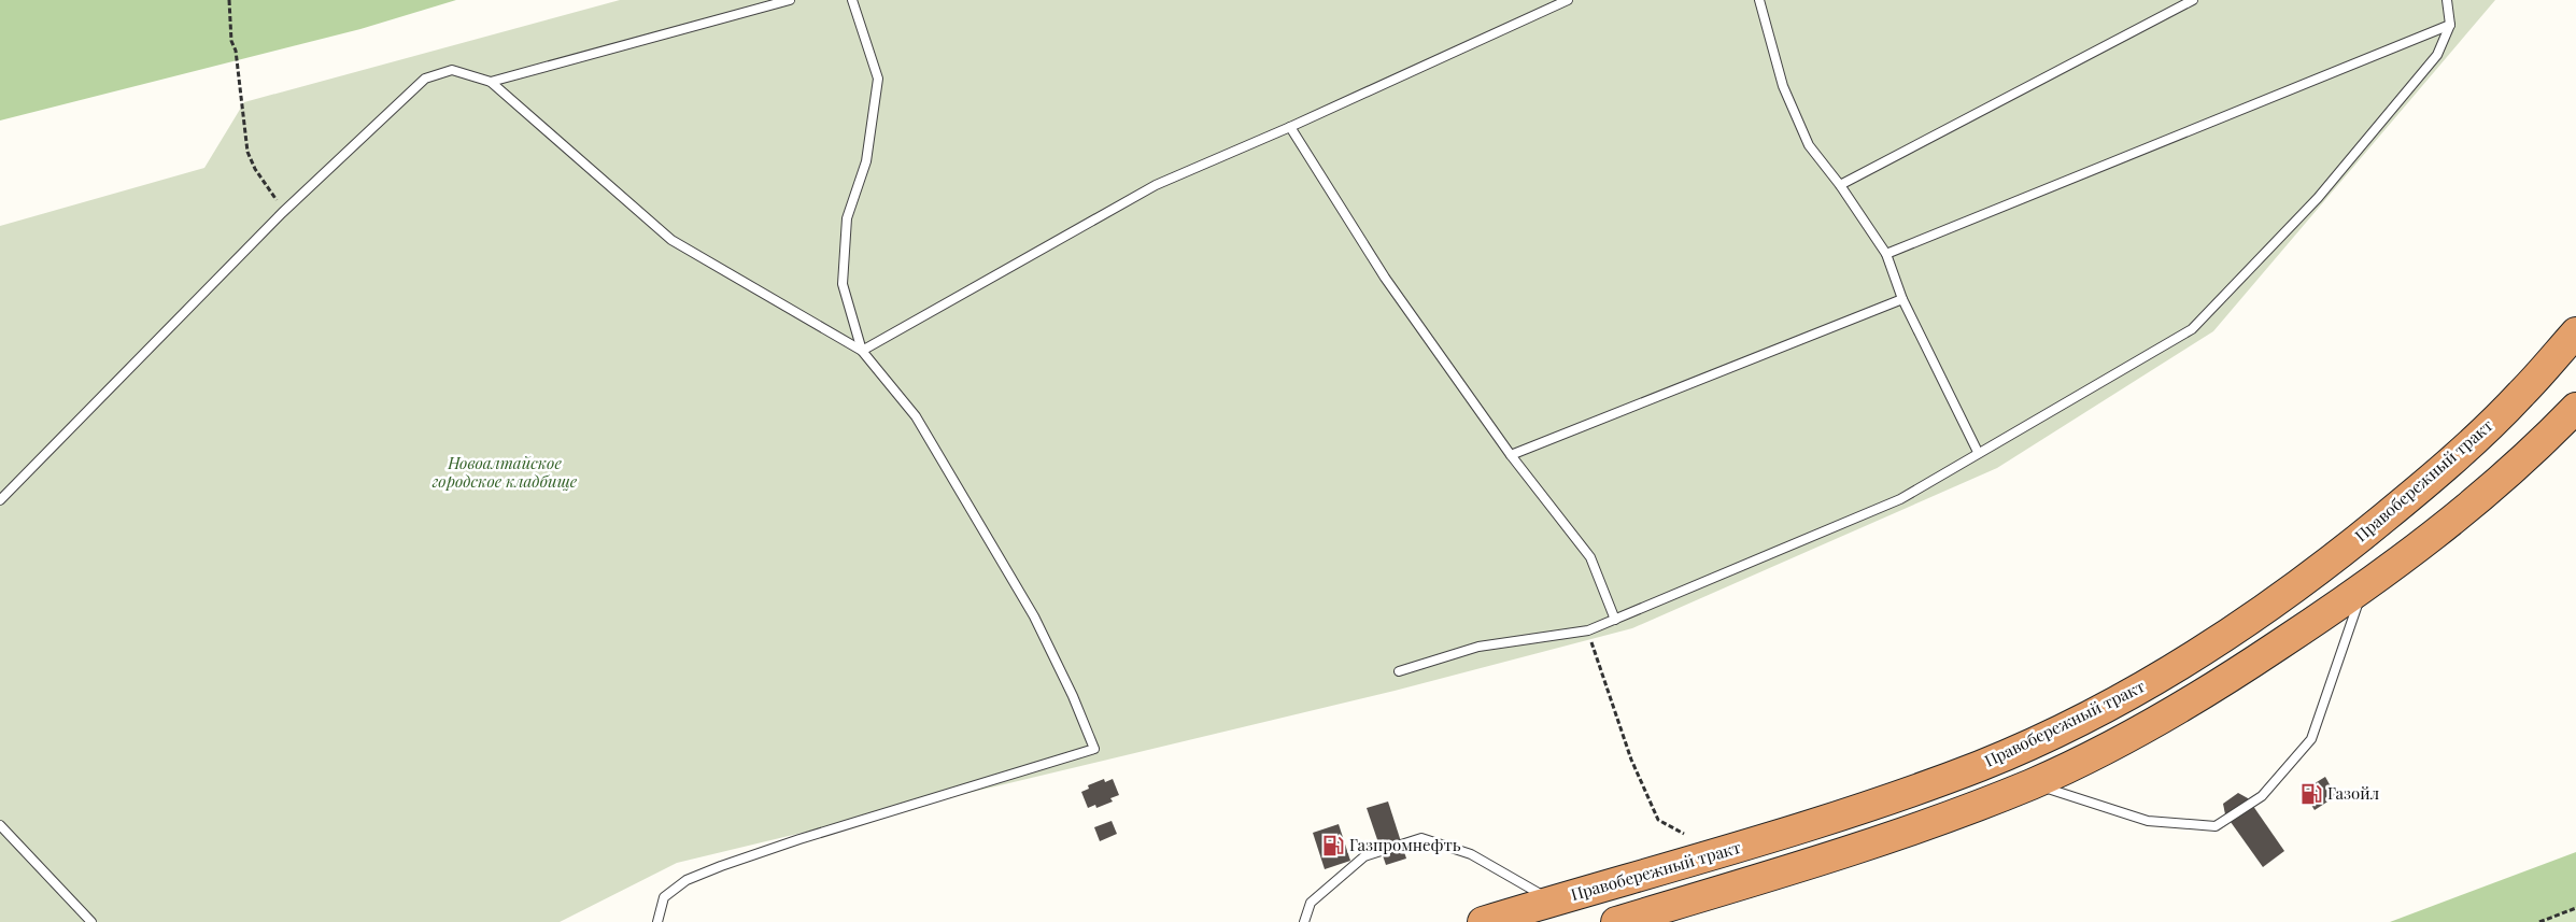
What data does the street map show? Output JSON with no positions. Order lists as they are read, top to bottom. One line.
{"streets":{"highway":["Правобережный тракт"]},"parks":["Новоалтайское городское кладбище"],"places":{"fuel station":["Газойл","Газпромнефть"]}}
